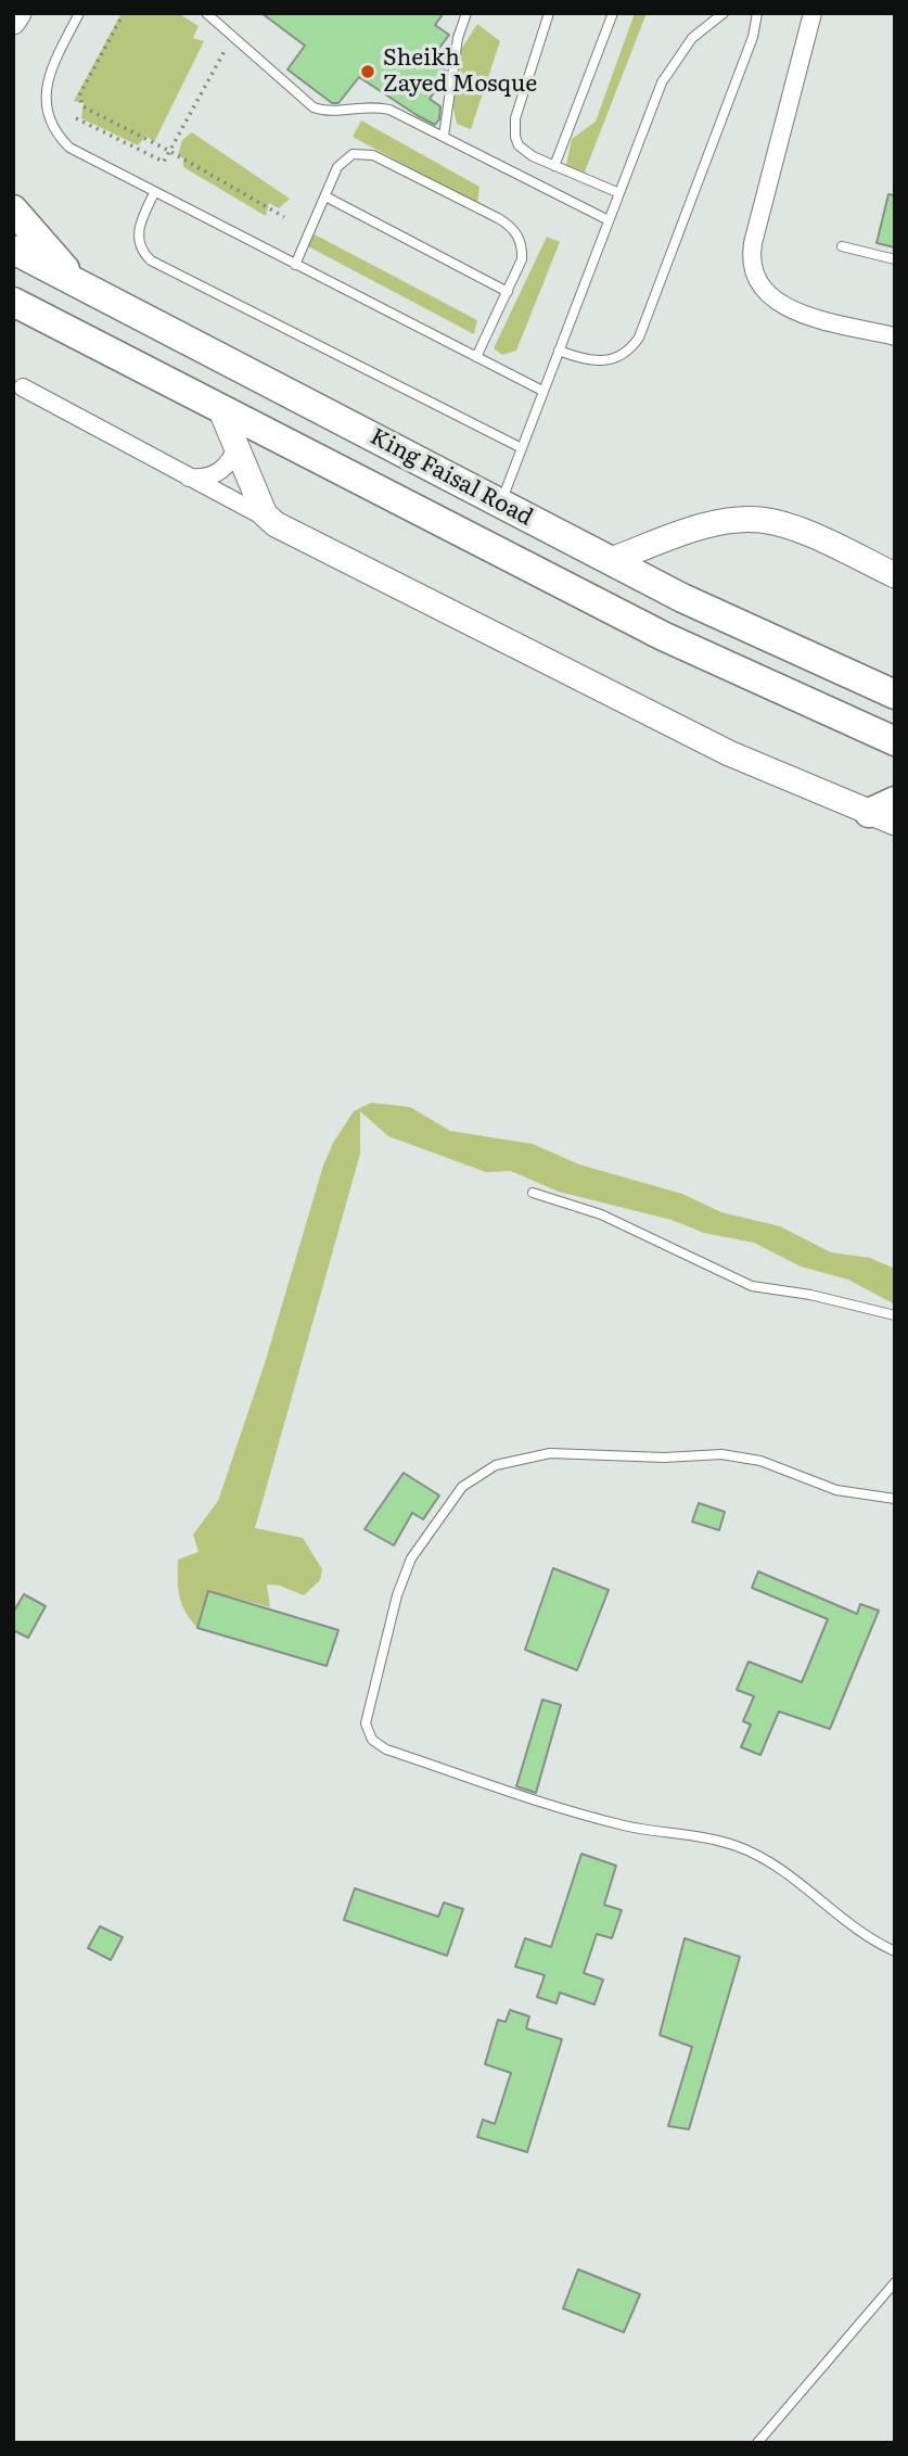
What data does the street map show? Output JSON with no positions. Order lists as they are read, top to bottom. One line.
{"streets":{"main road":["King Faisal Road"]},"places":["Sheikh Zayed Mosque"]}
